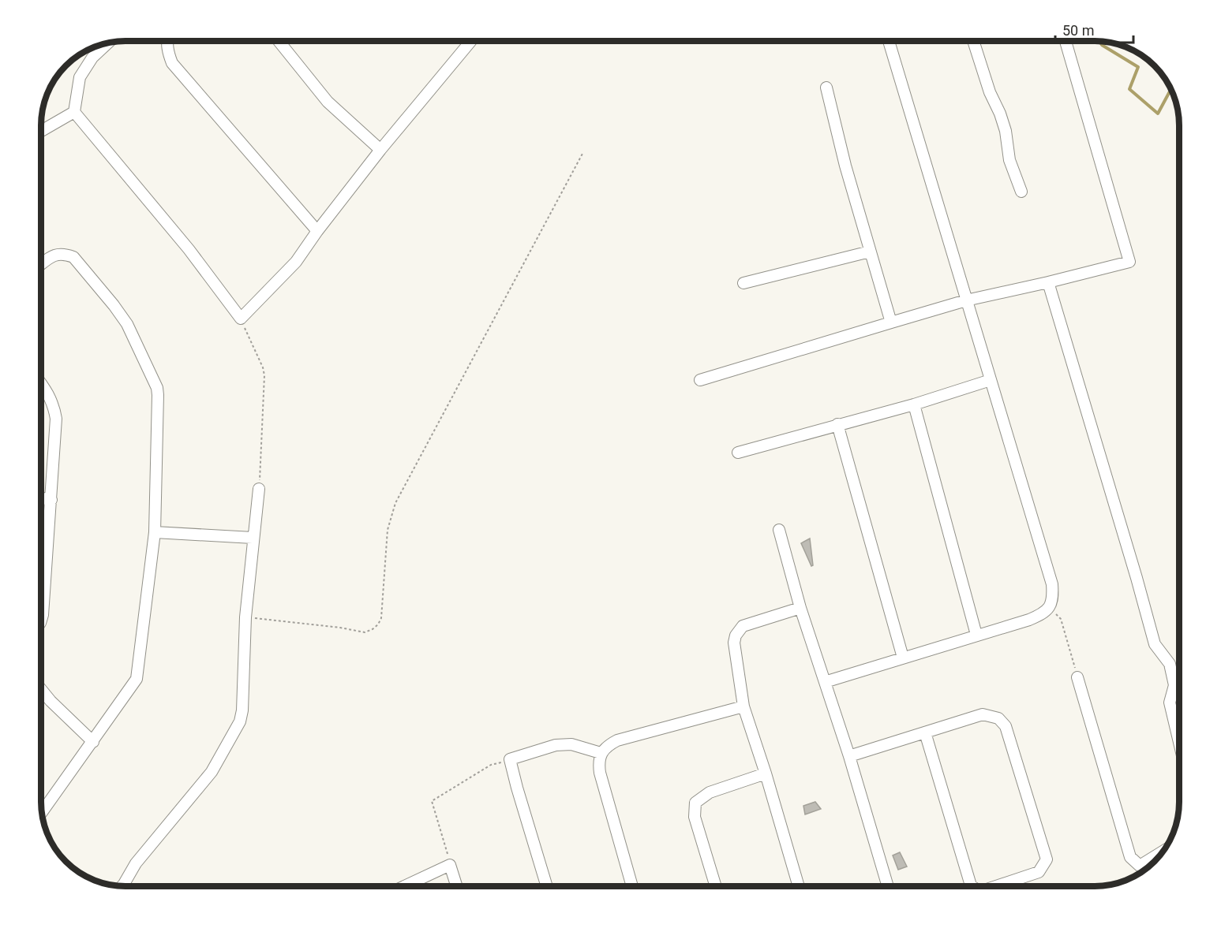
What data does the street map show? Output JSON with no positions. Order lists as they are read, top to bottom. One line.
{"scale_bar":"50 m"}
